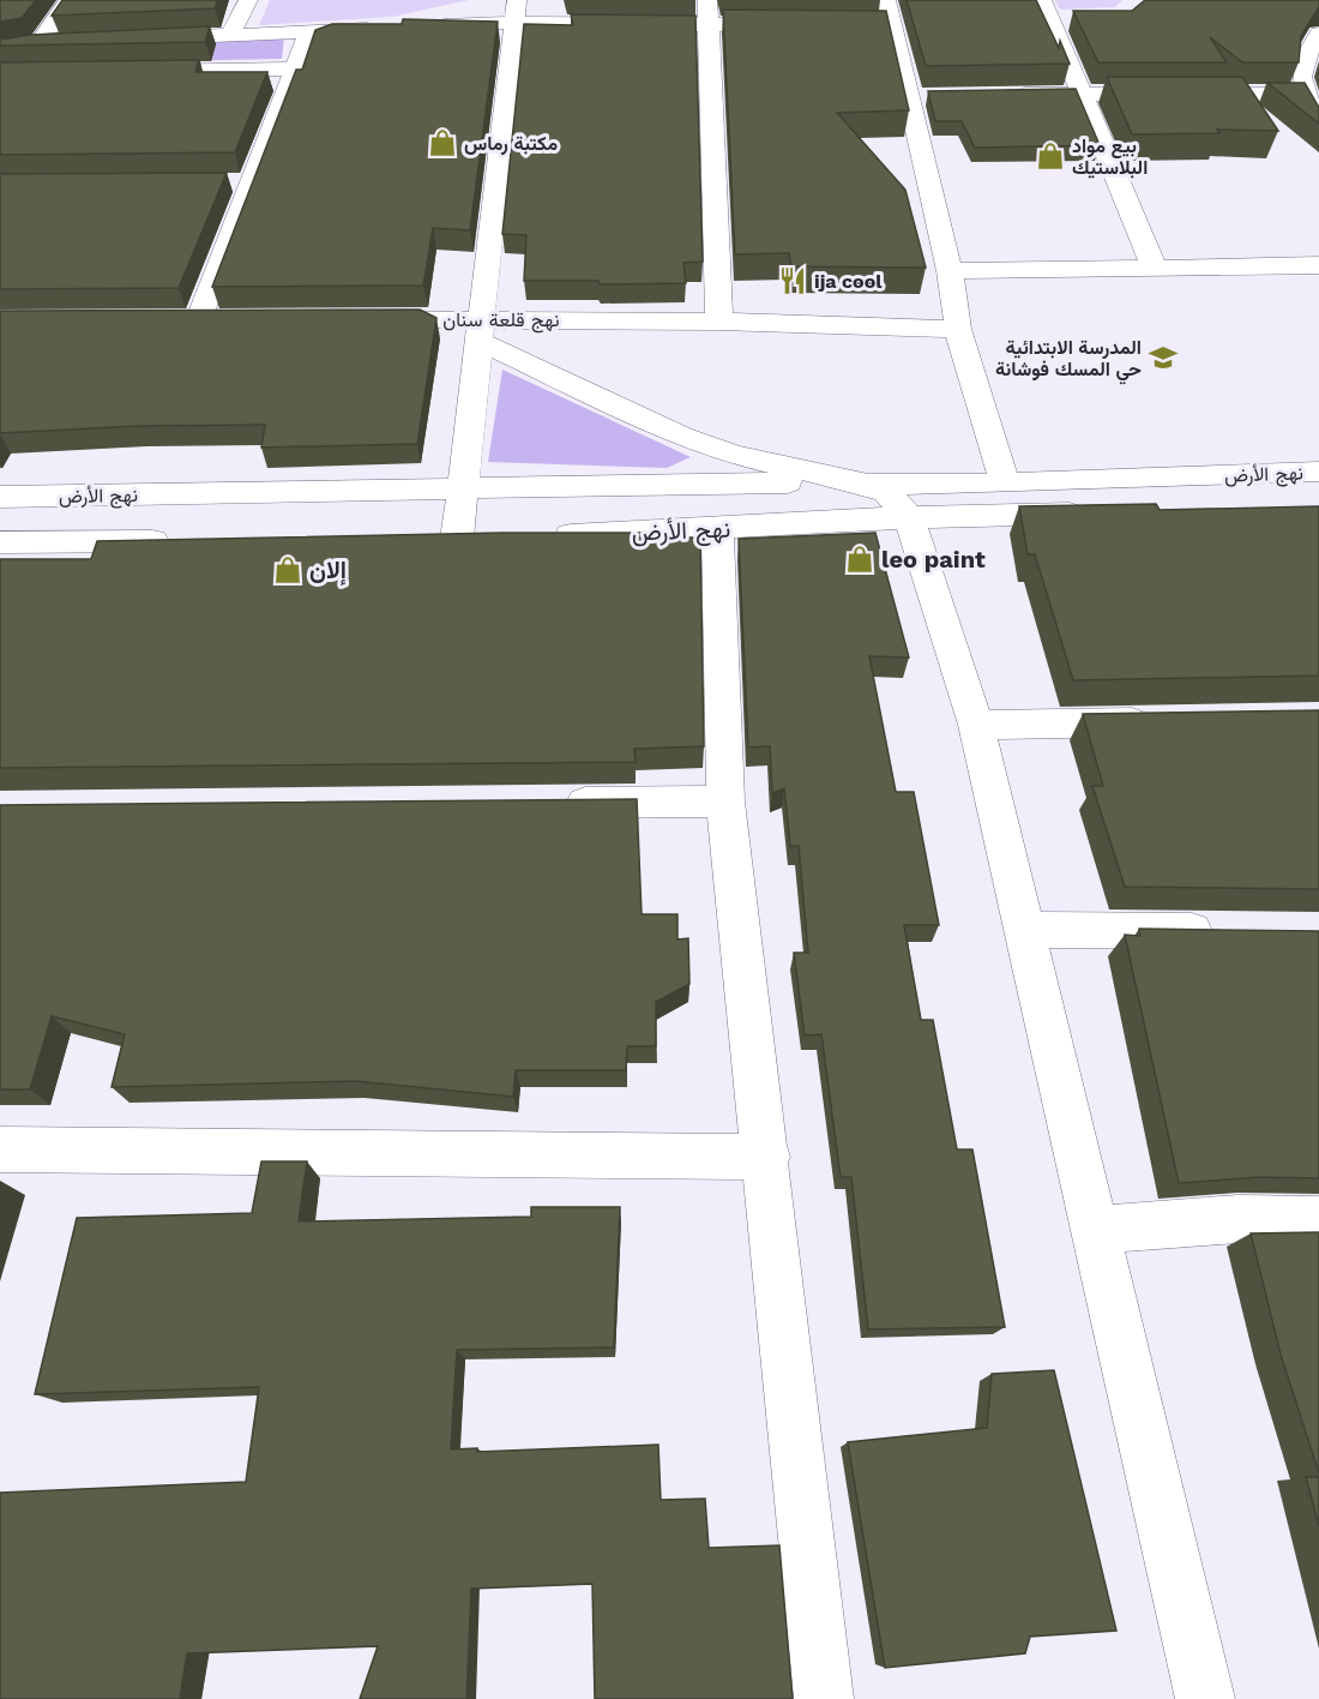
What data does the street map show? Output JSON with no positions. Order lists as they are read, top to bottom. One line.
{"streets":{"street":["نهج قلعة سنان","نهج الأرض"]},"places":{"shop":["مكتبة رماس","بيع مواد البلاستيك","leo paint","إلان"],"restaurant":["ija cool"],"school or university":["المدرسة الابتدائية حي المسك فوشانة"]}}
